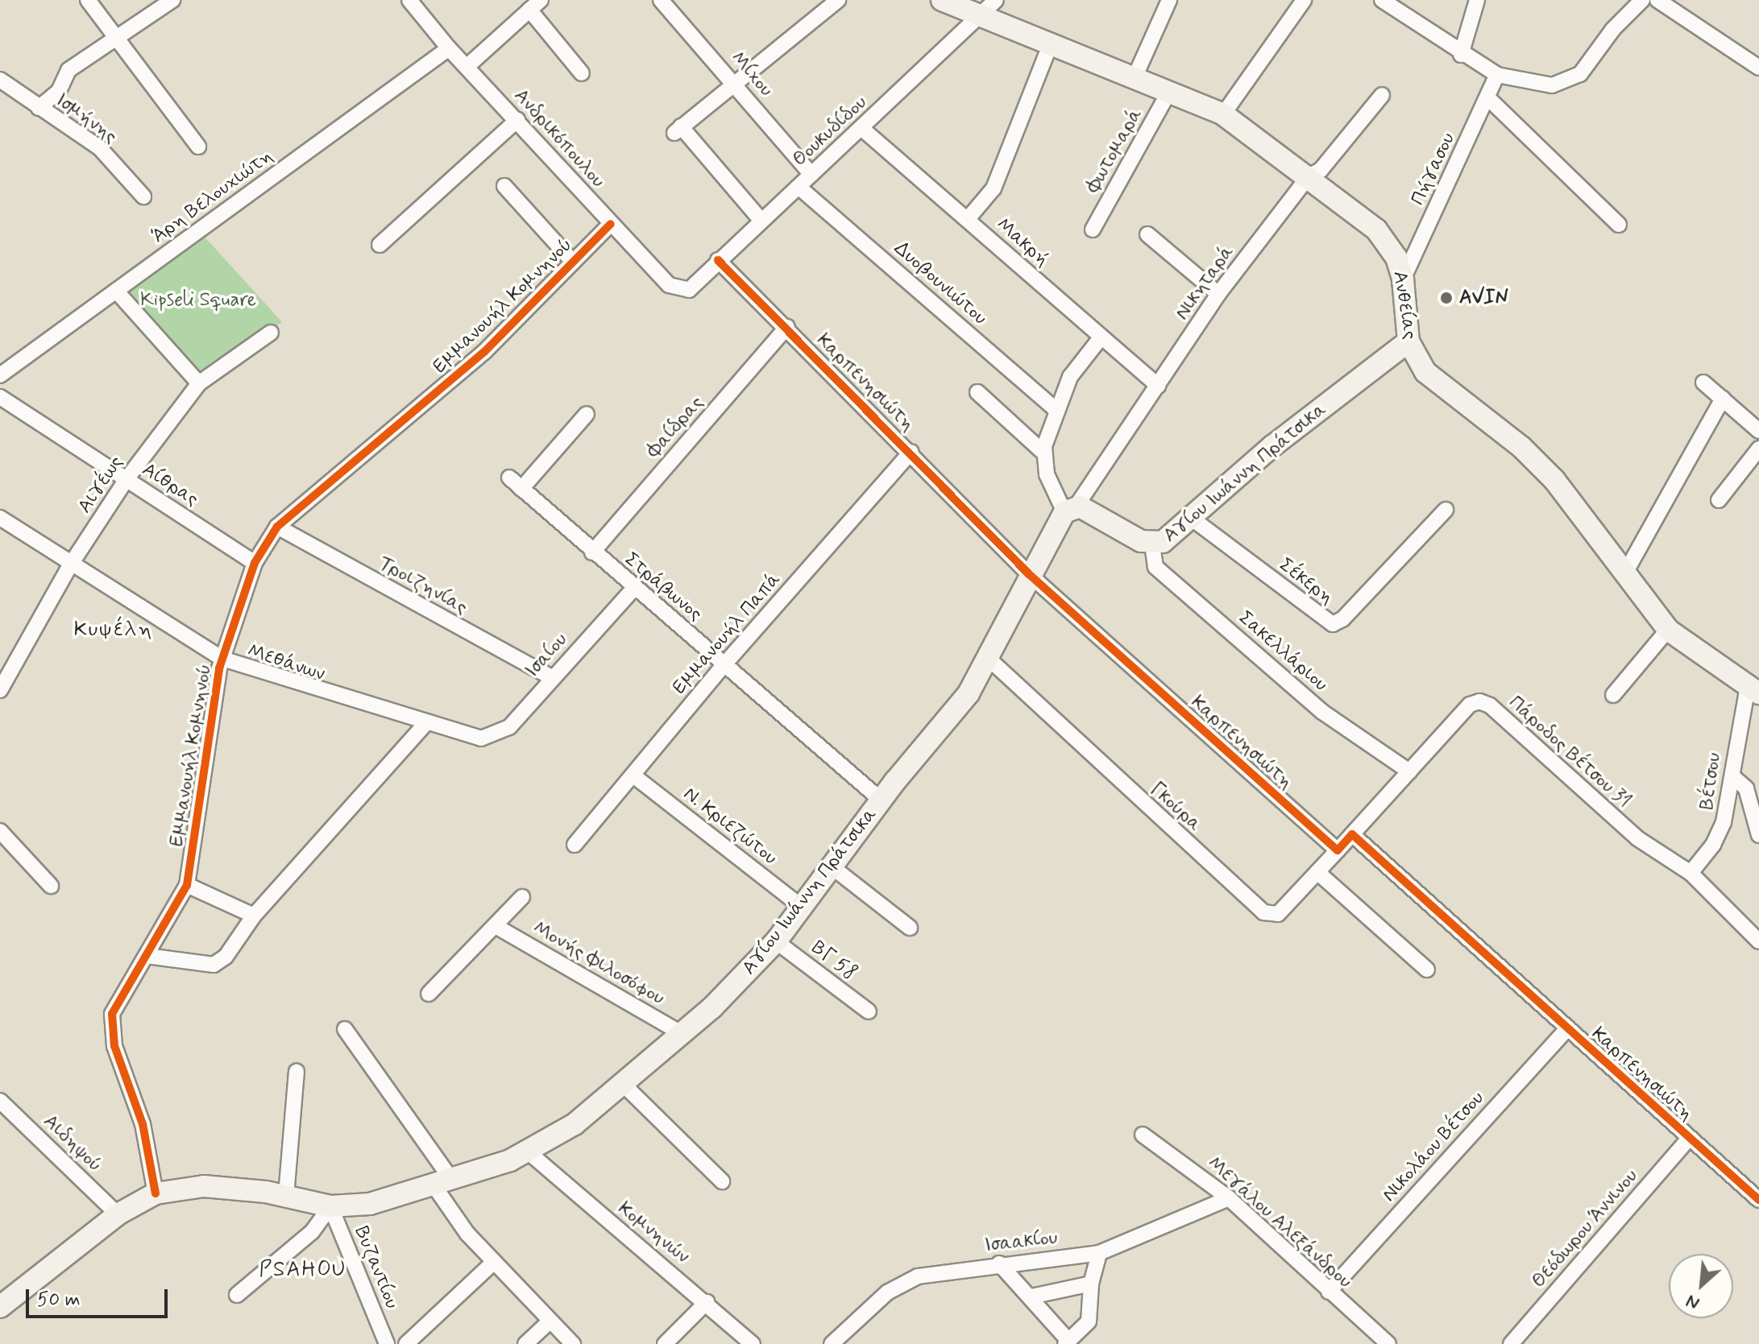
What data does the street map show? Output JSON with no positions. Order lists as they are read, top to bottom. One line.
{"streets":{"main road":["Ανθείας","Αγίου Ιωάννη Πράτσικα"],"street":["Μίχου","Ισμήνης","Θουκυδίδου","Ανδρικόπουλου","Φωτομαρά","Πήγασου","Άρη Βελουχιώτη","Μακρή","Νικηταρά","Δυοβουνιώτου","Εμμανουήλ Κομνηνού","Καρπενησιώτη","Φαίδρας","Αιγέως","Αίθρας","Σέκερη","Τροιζηνίας","Στράβωνος","Εμμανουήλ Παπά","Σακελλάριου","Ισαίου","Μεθάνων","Πάροδος Βέτσου 31","Βέτσου","Γκούρα","Ν. Κριεζώτου","ΒΓ 58","Μονής Φιλοσόφου","Αιδηψού","Νικολάου Βέτσου","Μεγάλου Αλεξάνδρου","Θεόδωρου Άννινου","Κομνηνών","Ισαακίου","Βυζαντίου"]},"crossings":[["Μίχου","Θουκυδίδου"],["Θουκυδίδου","Ανδρικόπουλου"],["Θουκυδίδου","Μακρή"],["Θουκυδίδου","Δυοβουνιώτου"],["Θουκυδίδου","Ανθείας"],["Θουκυδίδου","Καρπενησιώτη"],["Ανδρικόπουλου","Άρη Βελουχιώτη"],["Ανδρικόπουλου","Εμμανουήλ Κομνηνού"],["Φωτομαρά","Ανθείας"],["Πήγασου","Ανθείας"],["Μακρή","Νικηταρά"],["Νικηταρά","Ανθείας"],["Νικηταρά","Αγίου Ιωάννη Πράτσικα"],["Ανθείας","Αγίου Ιωάννη Πράτσικα"],["Ανθείας","Βέτσου"],["Εμμανουήλ Κομνηνού","Αγίου Ιωάννη Πράτσικα"],["Εμμανουήλ Κομνηνού","Αίθρας"],["Εμμανουήλ Κομνηνού","Τροιζηνίας"],["Εμμανουήλ Κομνηνού","Μεθάνων"],["Καρπενησιώτη","Φαίδρας"],["Καρπενησιώτη","Αγίου Ιωάννη Πράτσικα"],["Καρπενησιώτη","Εμμανουήλ Παπά"],["Καρπενησιώτη","Πάροδος Βέτσου 31"],["Καρπενησιώτη","Γκούρα"],["Καρπενησιώτη","Νικολάου Βέτσου"],["Καρπενησιώτη","Θεόδωρου Άννινου"],["Φαίδρας","Στράβωνος"],["Αγίου Ιωάννη Πράτσικα","Σέκερη"],["Αγίου Ιωάννη Πράτσικα","Στράβωνος"],["Αγίου Ιωάννη Πράτσικα","Σακελλάριου"],["Αγίου Ιωάννη Πράτσικα","Γκούρα"],["Αγίου Ιωάννη Πράτσικα","Ν. Κριεζώτου"],["Αγίου Ιωάννη Πράτσικα","ΒΓ 58"],["Αγίου Ιωάννη Πράτσικα","Μονής Φιλοσόφου"],["Αγίου Ιωάννη Πράτσικα","Αιδηψού"],["Αγίου Ιωάννη Πράτσικα","Κομνηνών"],["Αγίου Ιωάννη Πράτσικα","Βυζαντίου"],["Αιγέως","Αίθρας"],["Αιγέως","Μεθάνων"],["Τροιζηνίας","Ισαίου"],["Στράβωνος","Εμμανουήλ Παπά"],["Στράβωνος","Ισαίου"],["Εμμανουήλ Παπά","Ν. Κριεζώτου"],["Σακελλάριου","Πάροδος Βέτσου 31"],["Ισαίου","Μεθάνων"],["Πάροδος Βέτσου 31","Βέτσου"],["Νικολάου Βέτσου","Μεγάλου Αλεξάνδρου"],["Μεγάλου Αλεξάνδρου","Ισαακίου"]],"districts":["Κυψέλη","PSAHOU"],"parks":["Kipseli Square"],"places":["AVIN"],"scale_bar":"50 m","north":"bottom left"}
